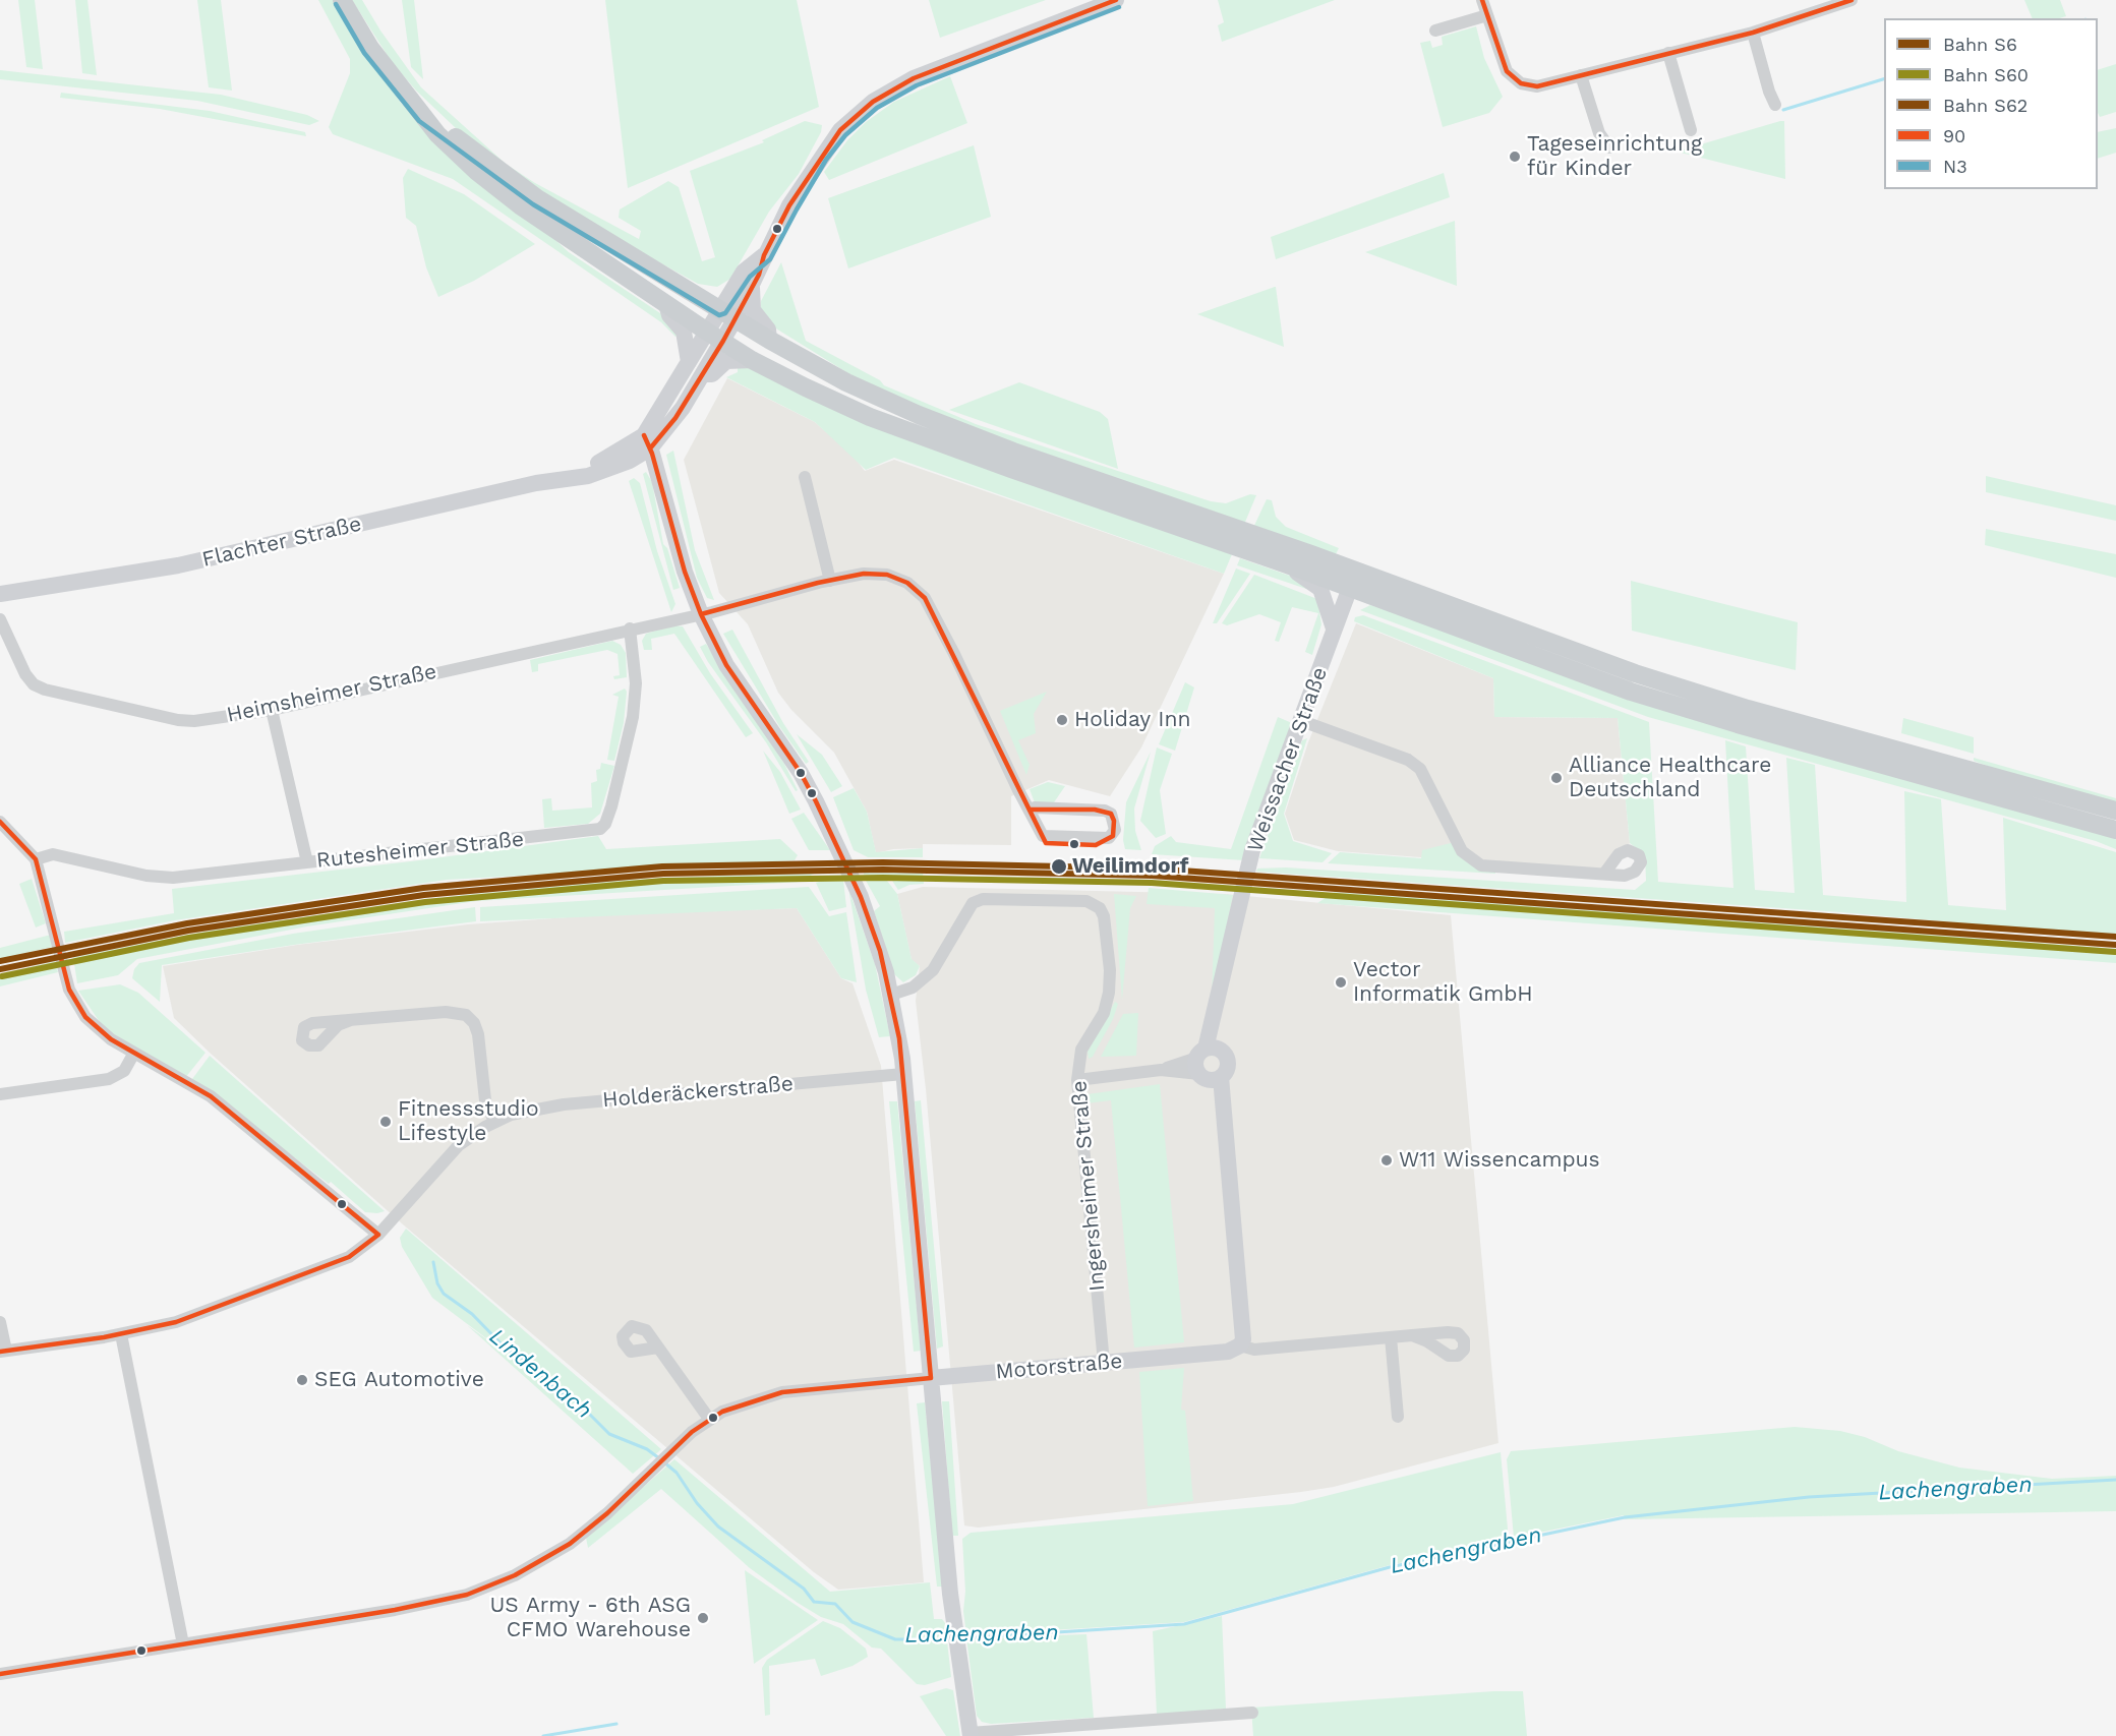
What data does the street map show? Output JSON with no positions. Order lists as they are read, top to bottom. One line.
{"streets":{"main road":["Flachter Straße","Weissacher Straße","Motorstraße"],"street":["Heimsheimer Straße","Rutesheimer Straße","Holderäckerstraße","Ingersheimer Straße"]},"crossings":[["Heimsheimer Straße","Rutesheimer Straße"],["Weissacher Straße","Motorstraße"],["Ingersheimer Straße","Motorstraße"]],"water":["Lindenbach","Lachengraben"],"places":["Tageseinrichtung für Kinder","Holiday Inn","Alliance Healthcare Deutschland","Weilimdorf","Vector Informatik GmbH","Fitnessstudio Lifestyle","W11 Wissencampus","SEG Automotive","US Army - 6th ASG CFMO Warehouse"],"lines":["transit line 90","transit line N3","rail line S62","rail line S6","rail line S60"],"legend":["Bahn S6","Bahn S60","Bahn S62","90","N3"]}
